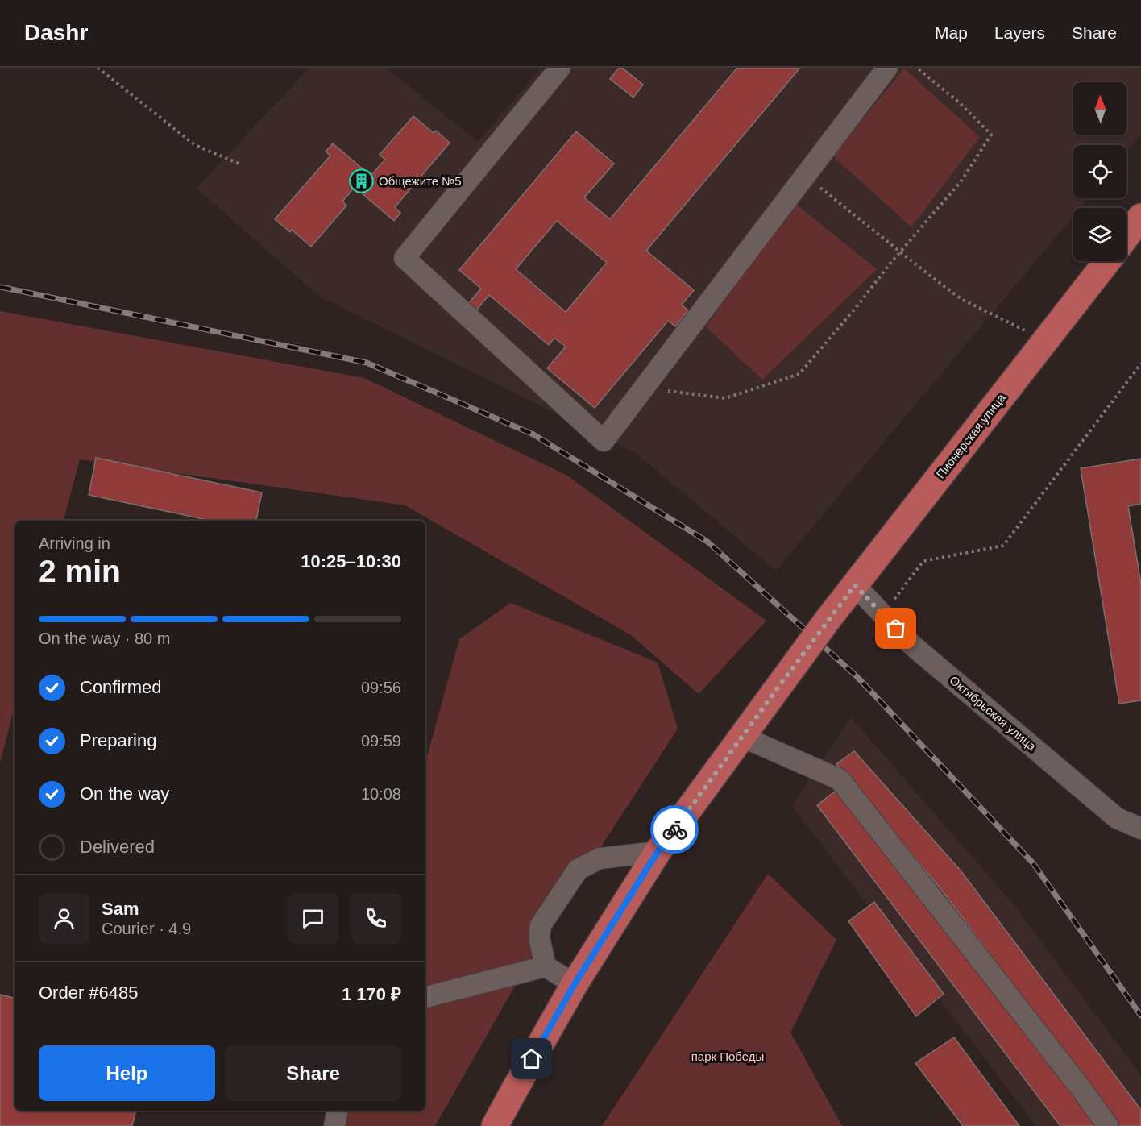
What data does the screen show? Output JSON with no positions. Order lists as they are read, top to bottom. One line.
{"streets":{"main road":["Пионерская улица"],"street":["Октябрьская улица"]},"crossings":[["Пионерская улица","Октябрьская улица"]],"parks":["парк Победы"],"places":{"building":["Общежите №5"]},"north":"top","page":{"header":"Dashr","nav":["Map","Layers","Share"],"heading":["2 min","Arriving in","10:25–10:30"],"panel":["Sam","Courier · 4.9","Order #6485","1 170 ₽"],"bar":"On the way · 80 m","list":[["Confirmed","09:56"],["Preparing","09:59"],["On the way","10:08"],"Delivered"],"buttons":["Help","Share"]}}
